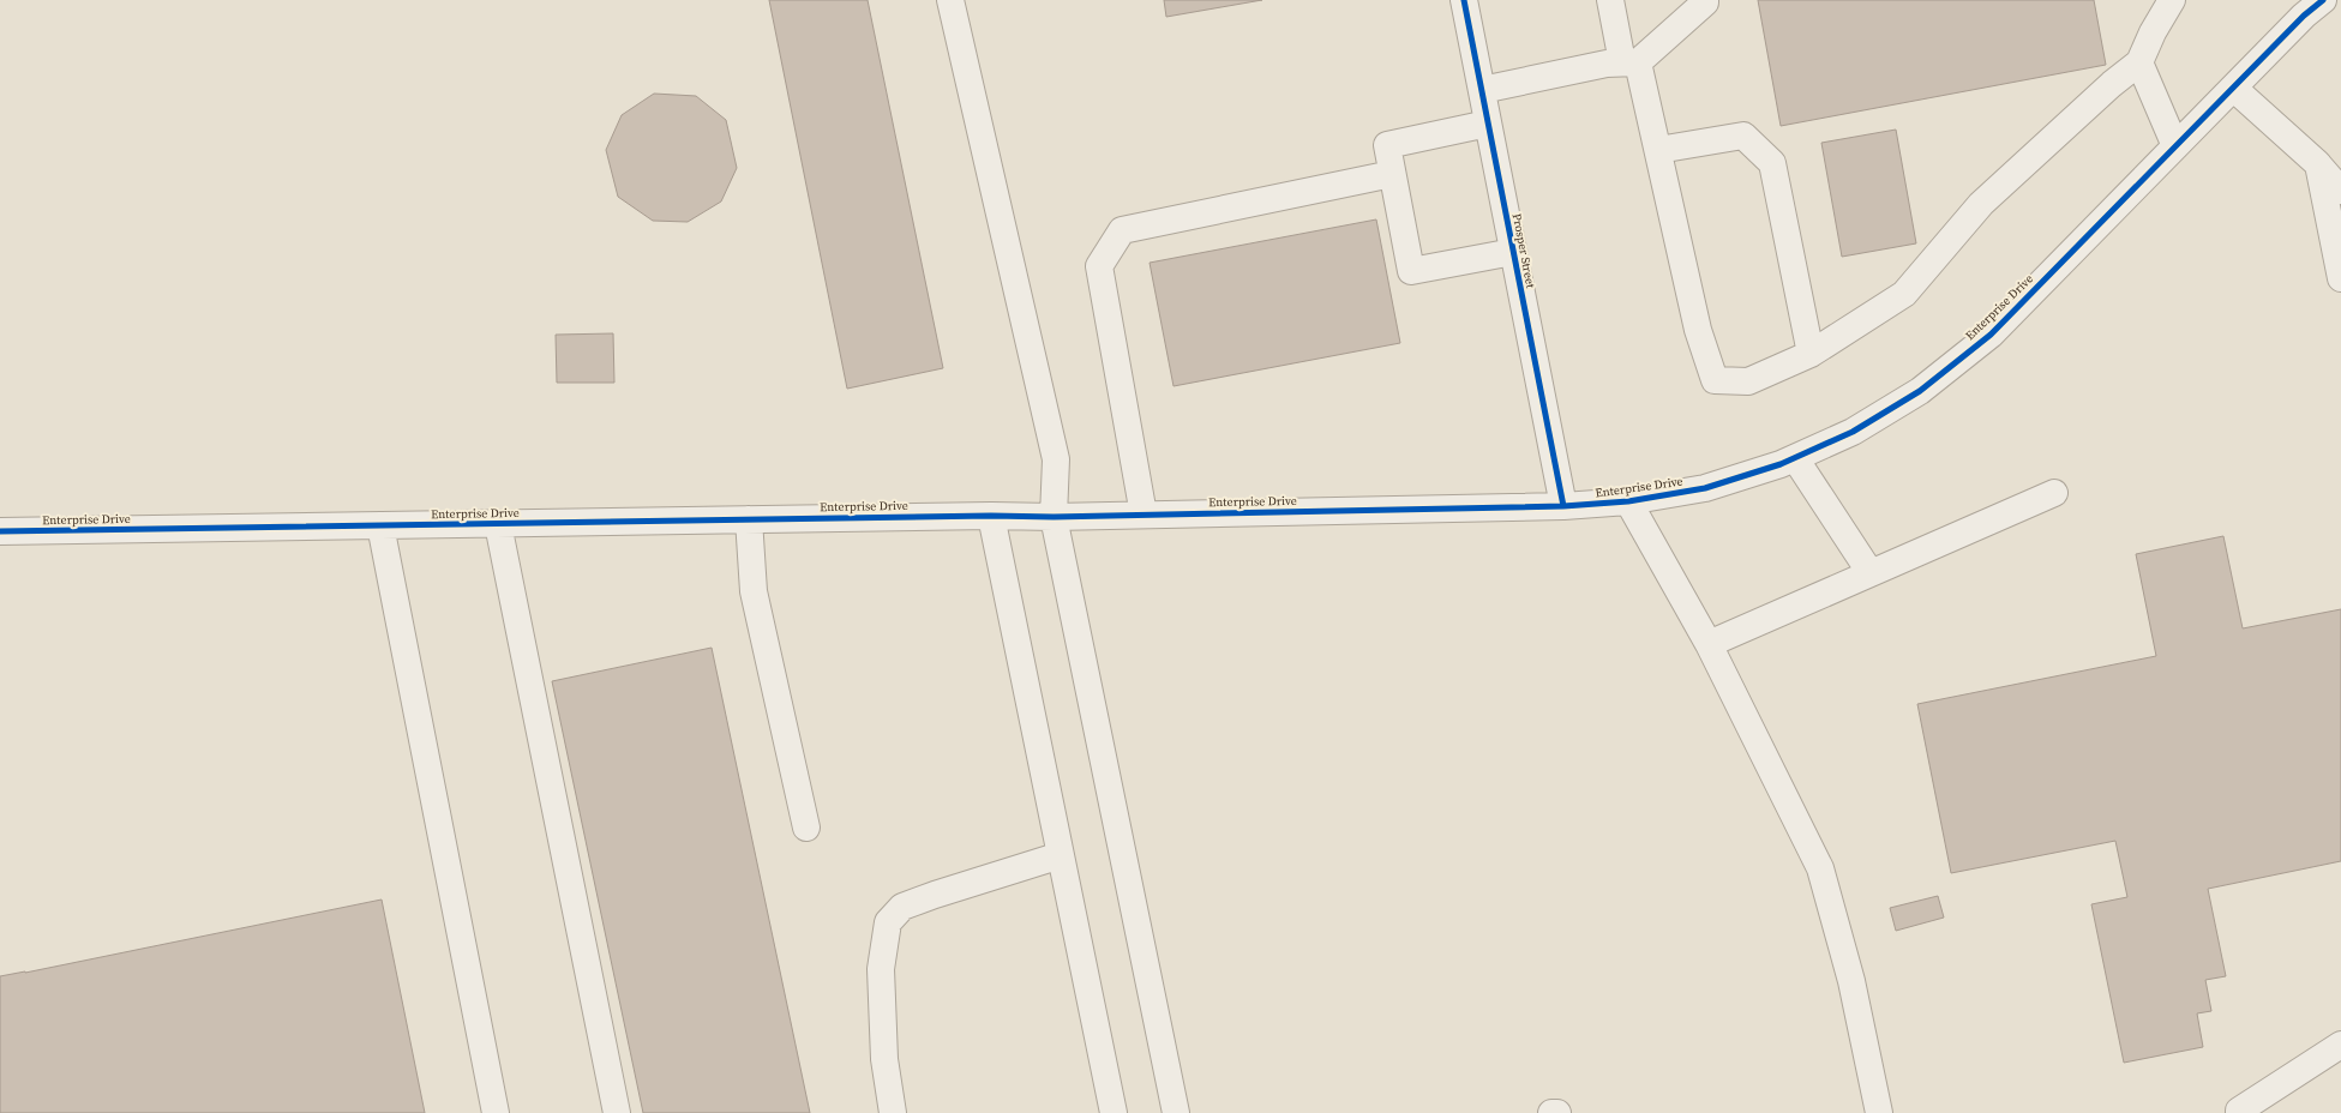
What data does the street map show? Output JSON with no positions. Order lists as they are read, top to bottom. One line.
{"streets":{"street":["Prosper Street","Enterprise Drive"]},"crossings":[["Prosper Street","Enterprise Drive"]]}
